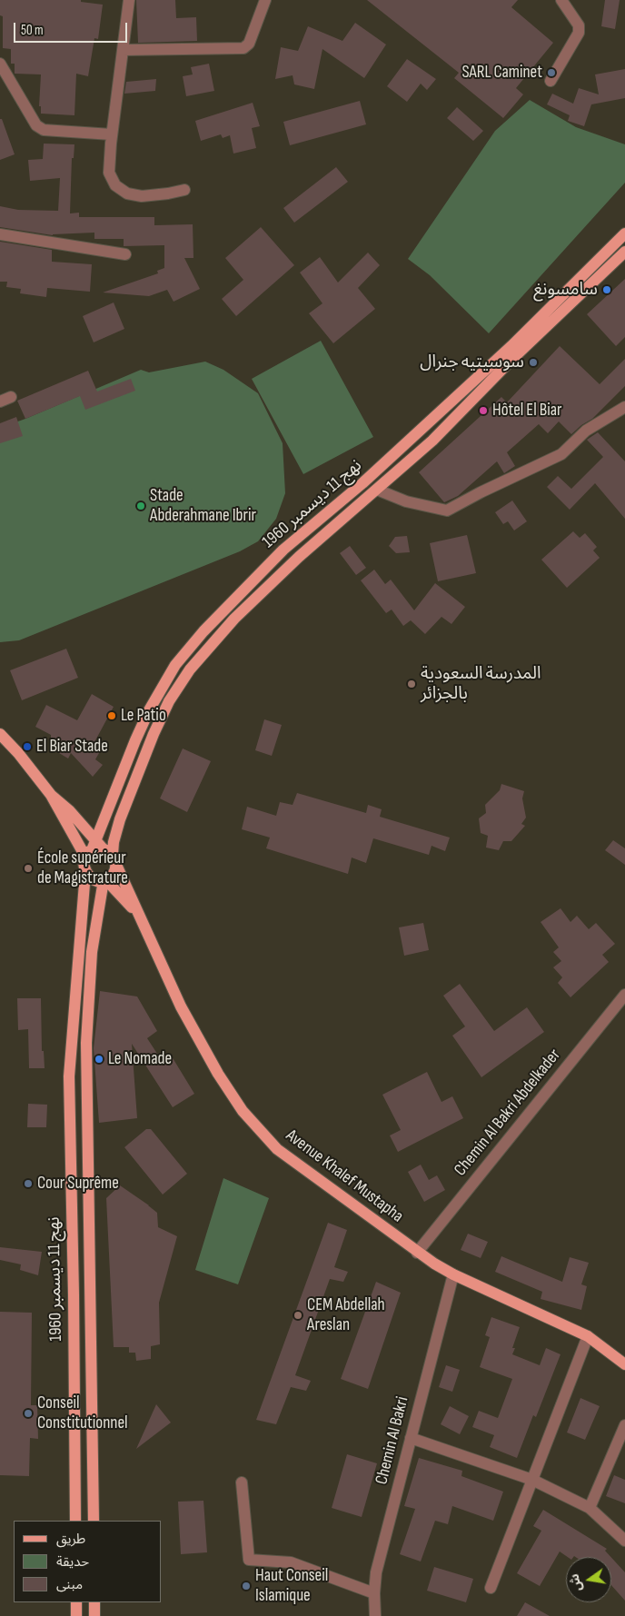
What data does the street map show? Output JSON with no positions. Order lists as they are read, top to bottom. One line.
{"streets":{"main road":["نهج 11 ديسمبر 1960","Avenue Khalef Mustapha"],"street":["Chemin Al Bakri Abdelkader","Chemin Al Bakri"]},"crossings":[["نهج 11 ديسمبر 1960","Avenue Khalef Mustapha"],["Chemin Al Bakri Abdelkader","Avenue Khalef Mustapha"],["Avenue Khalef Mustapha","Chemin Al Bakri"]],"places":["SARL Caminet","سامسونغ","سوسيتيه جنرال","Hôtel El Biar","Stade Abderahmane Ibrir","المدرسة السعودية بالجزائر","Le Patio","El Biar Stade","École supérieur de Magistrature","Le Nomade","Cour Suprême","CEM Abdellah Areslan","Conseil Constitutionnel","Haut Conseil Islamique"],"legend":["طريق","حديقة","مبنى"],"scale_bar":"50 m","north":"left"}
